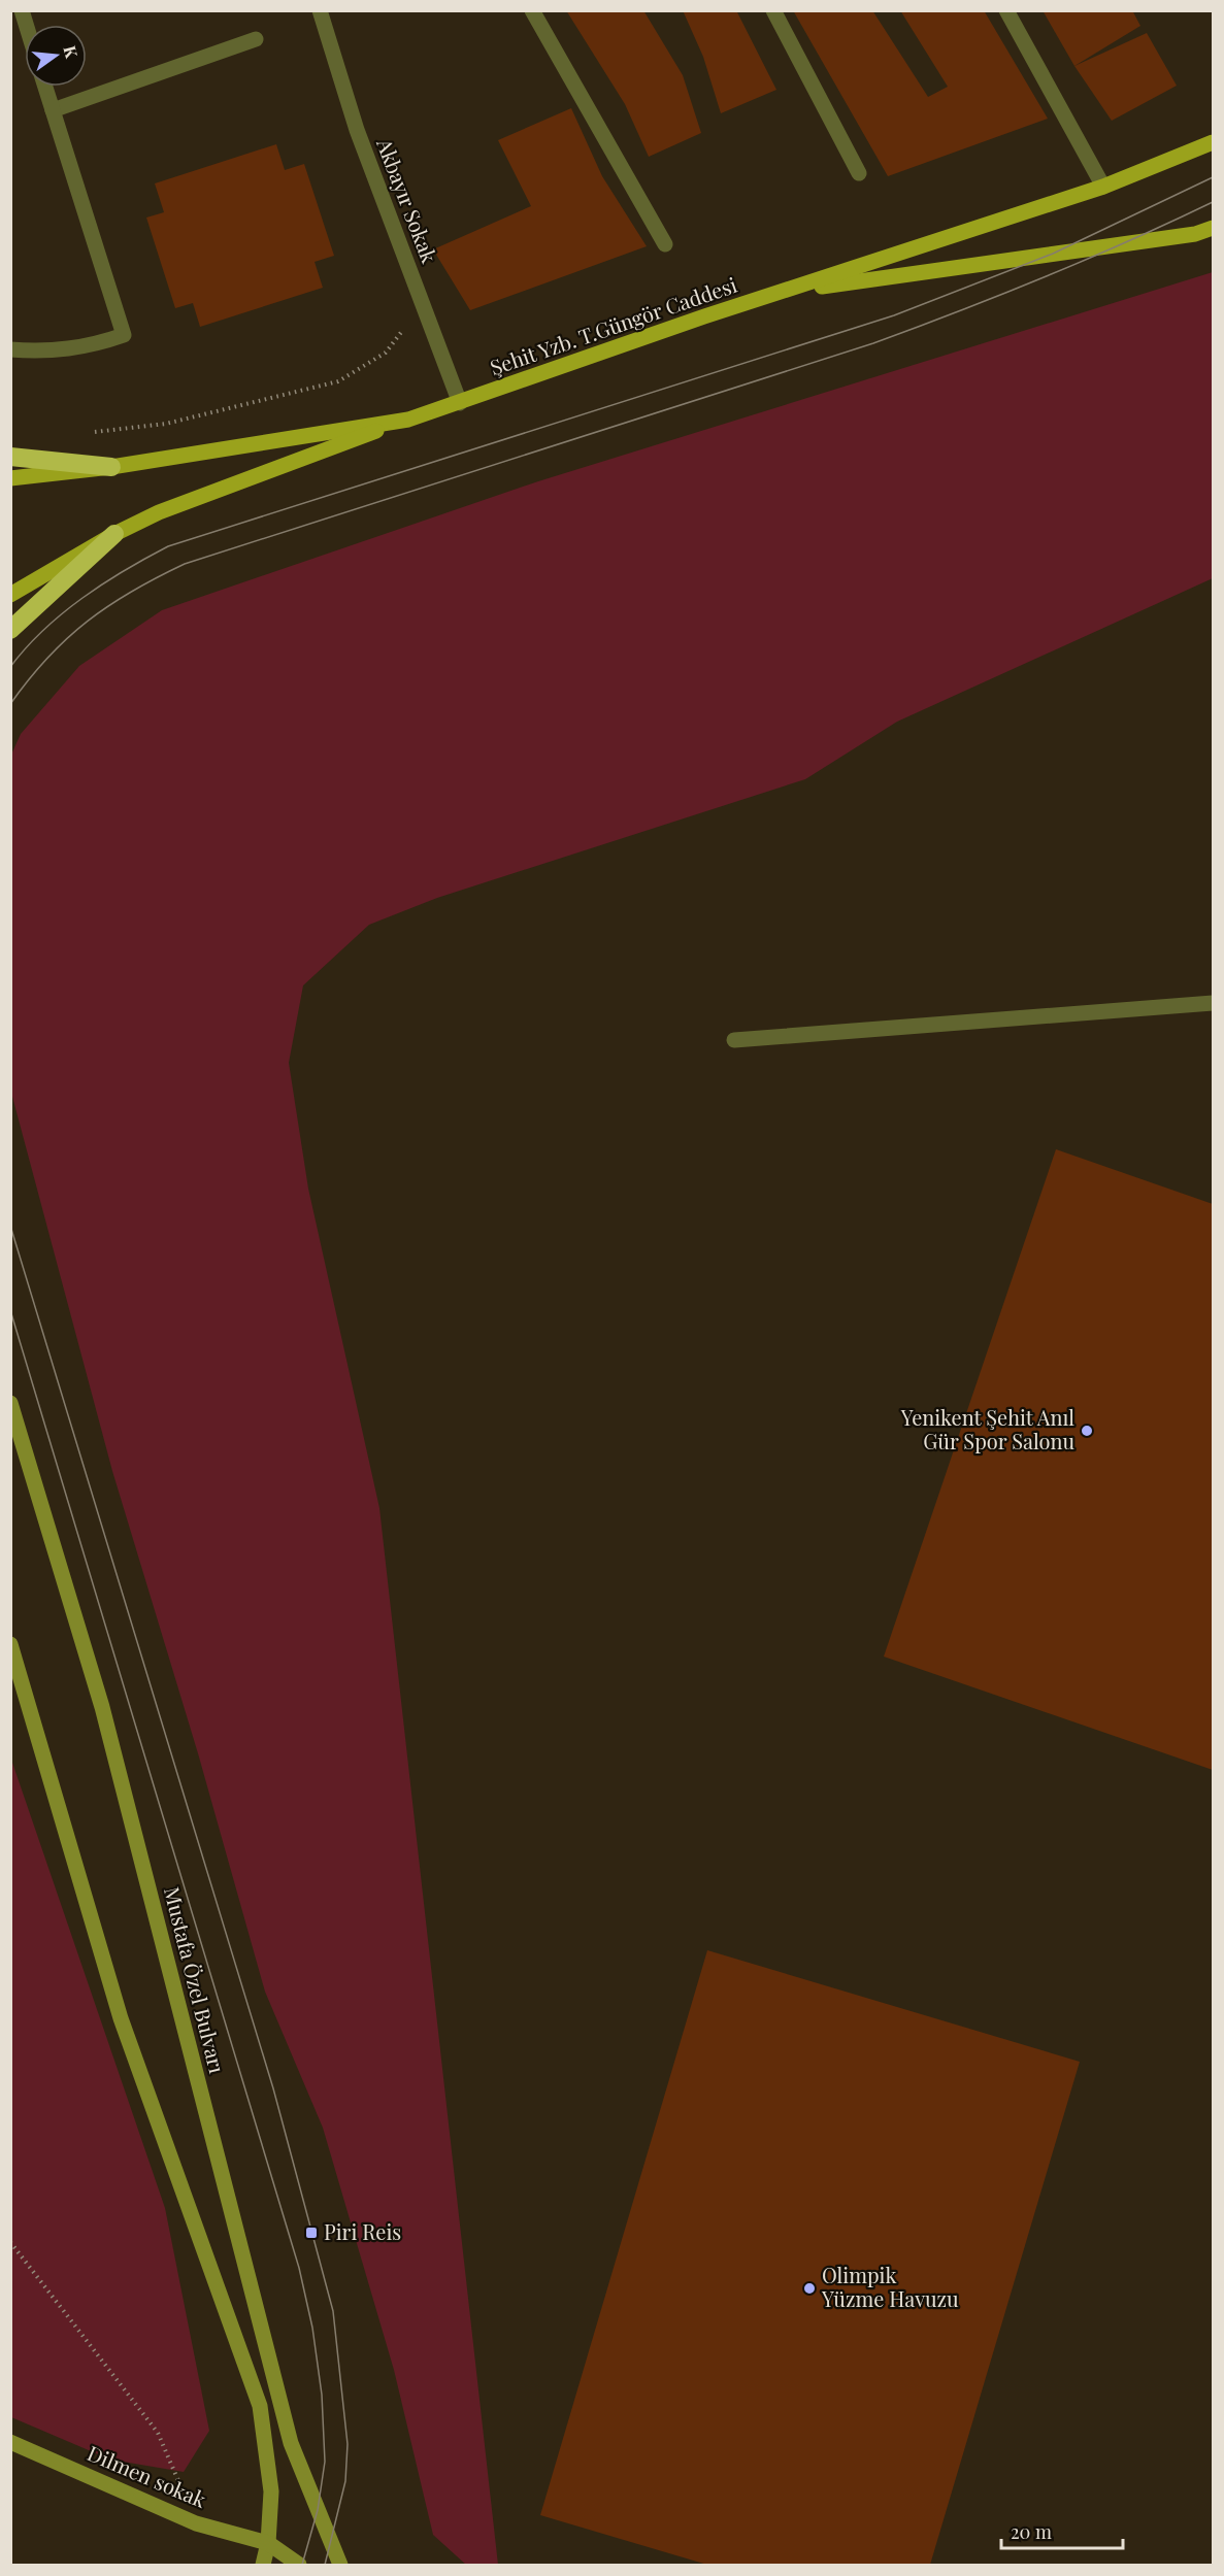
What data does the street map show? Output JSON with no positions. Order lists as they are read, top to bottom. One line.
{"streets":{"main road":["Şehit Yzb. T.Güngör Caddesi","Mustafa Özel Bulvarı","Dilmen sokak"],"street":["Akbayır Sokak"]},"crossings":[["Akbayır Sokak","Şehit Yzb. T.Güngör Caddesi"]],"places":{"other":["Yenikent Şehit Anıl Gür Spor Salonu","Olimpik Yüzme Havuzu"],"transit":["Piri Reis"]},"scale_bar":"20 m","north":"right"}
